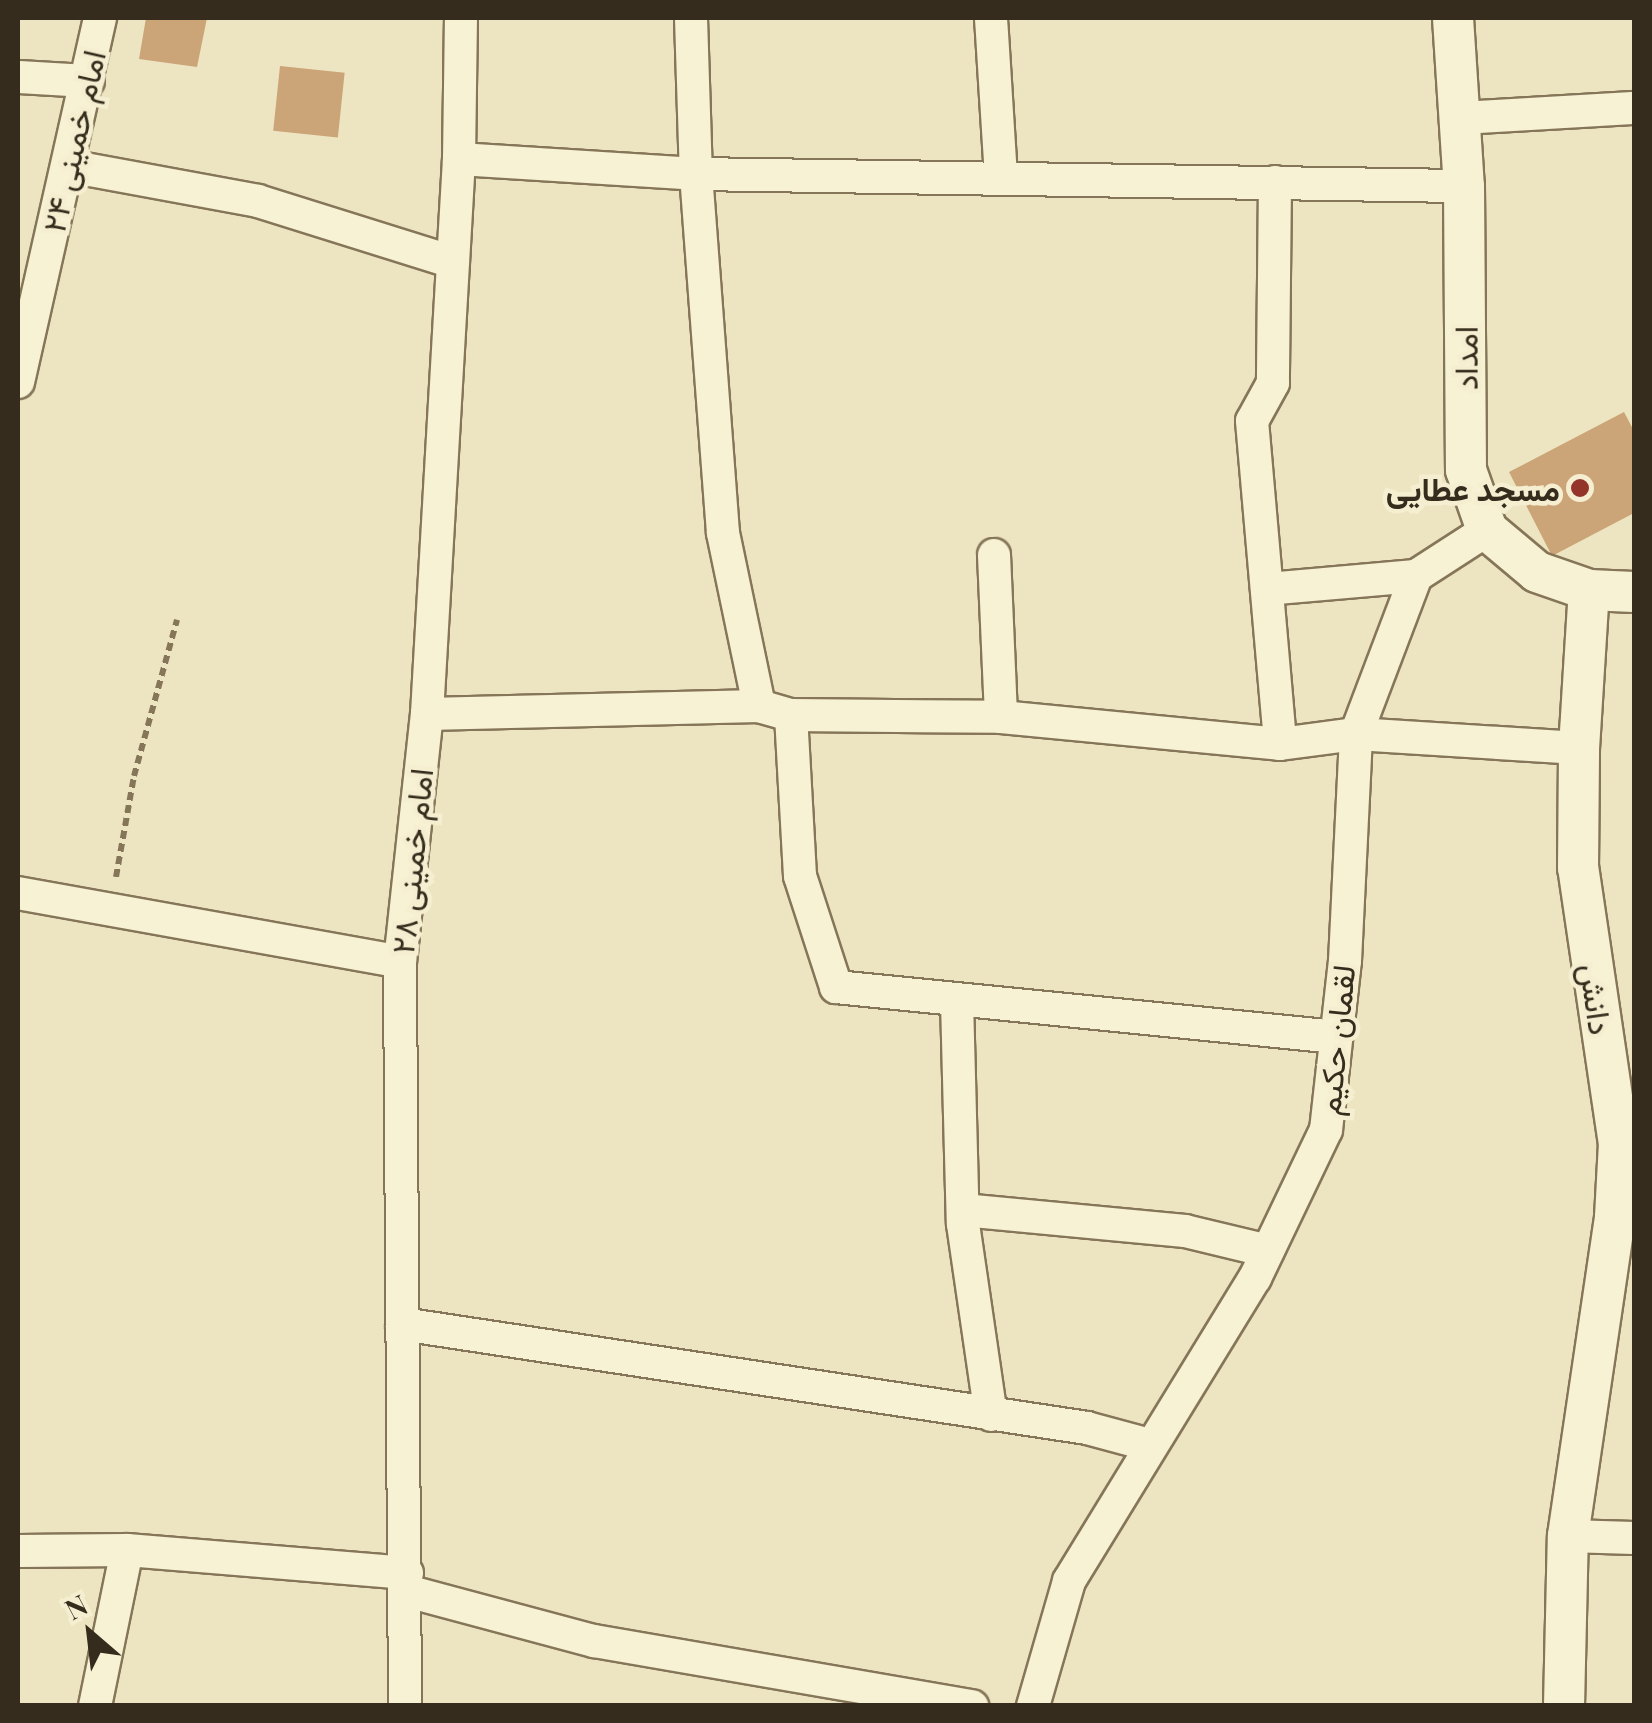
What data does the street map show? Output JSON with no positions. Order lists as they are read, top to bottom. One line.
{"streets":{"street":["امام خمینی ۲۴","امداد","امام خمینی ۲۸","دانش","لقمان حکیم"]},"places":["مسجد عطایی"],"north":"top left"}
